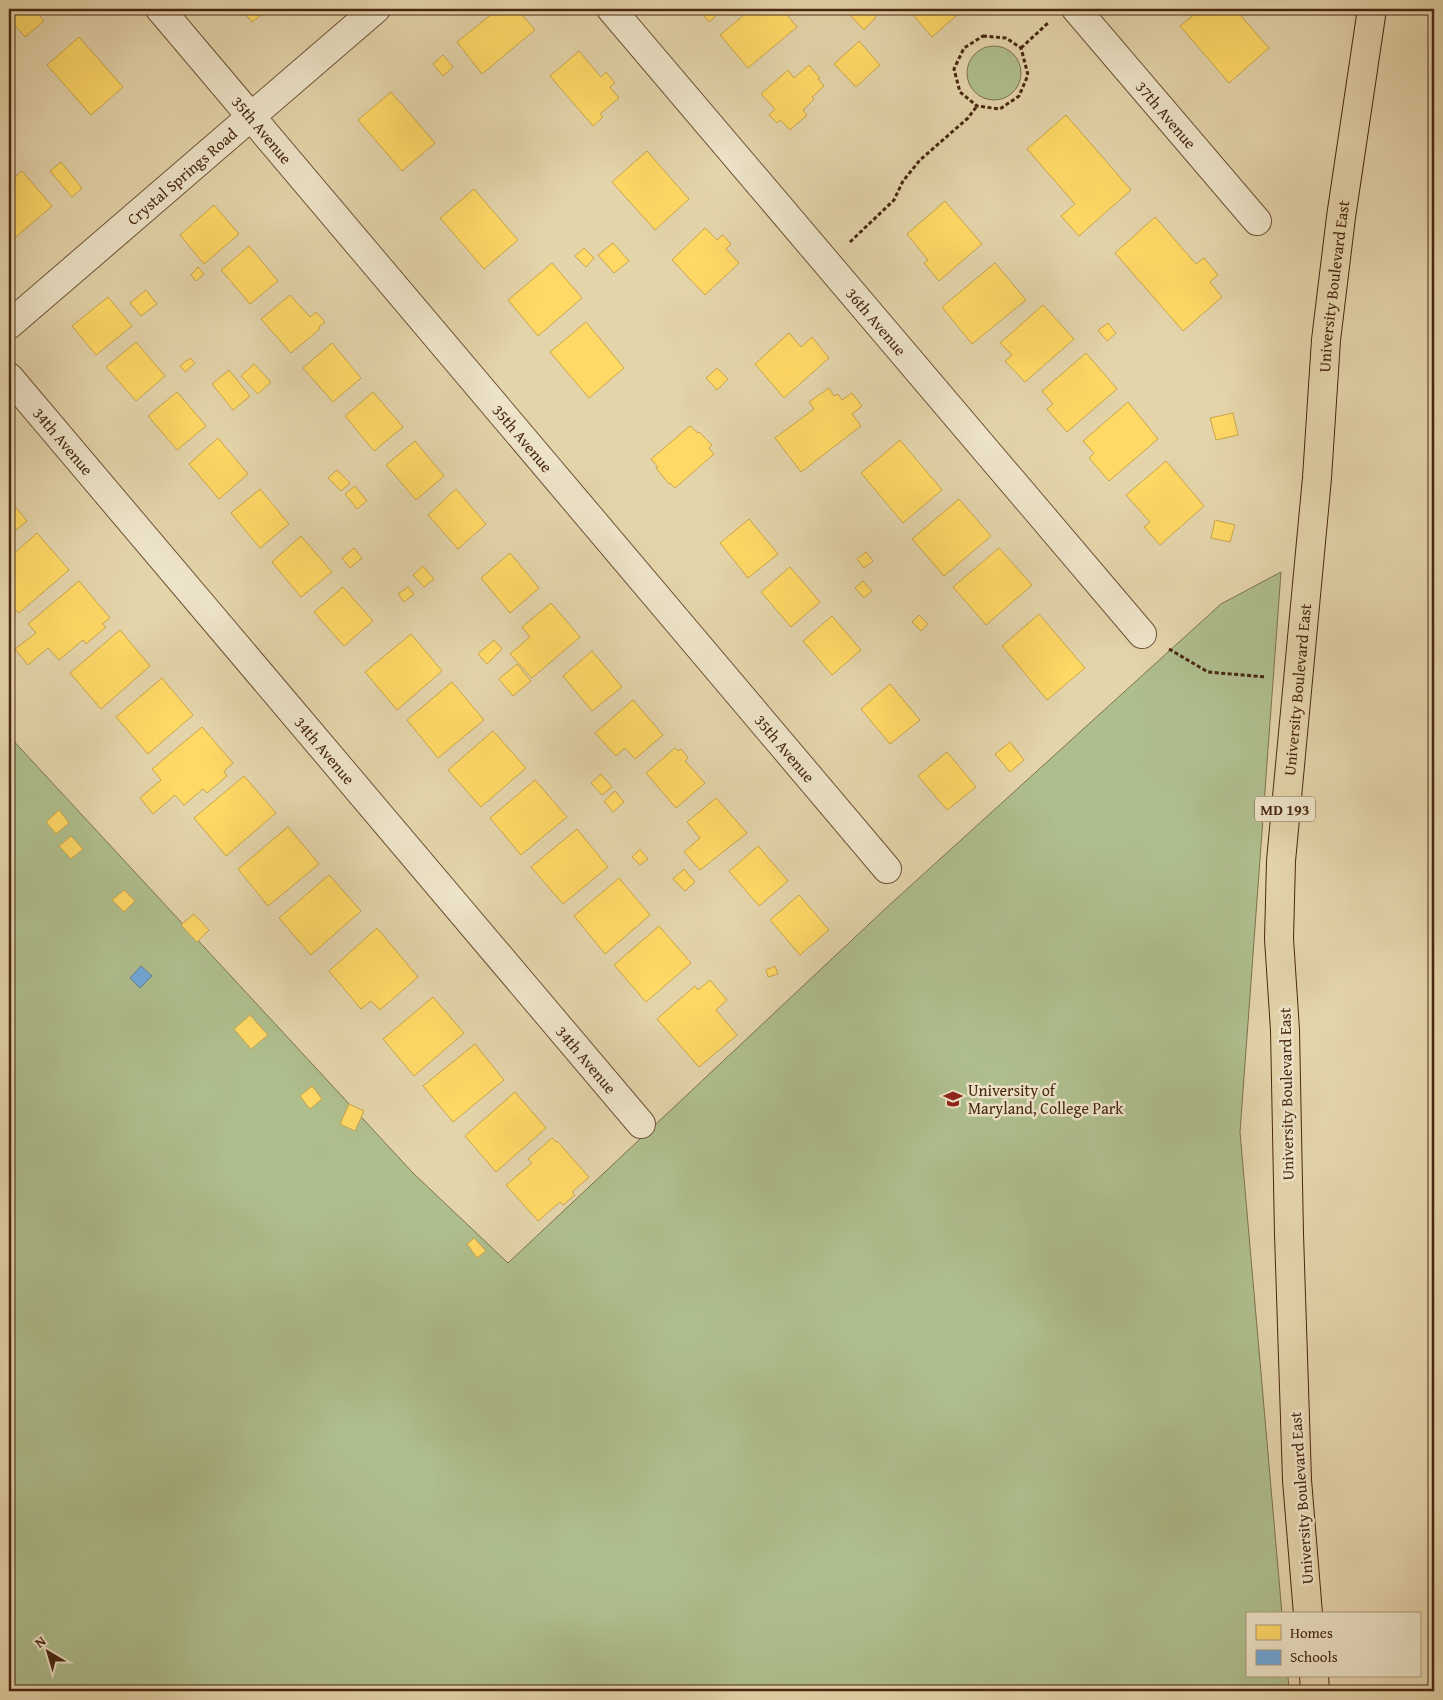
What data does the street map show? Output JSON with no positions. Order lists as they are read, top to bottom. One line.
{"streets":{"main road":["University Boulevard East","MD 193"],"street":["37th Avenue","35th Avenue","Crystal Springs Road","36th Avenue","34th Avenue"]},"crossings":[["35th Avenue","Crystal Springs Road"]],"places":{"school or university":["University of Maryland, College Park"]},"legend":["Homes","Schools"],"north":"top left"}
